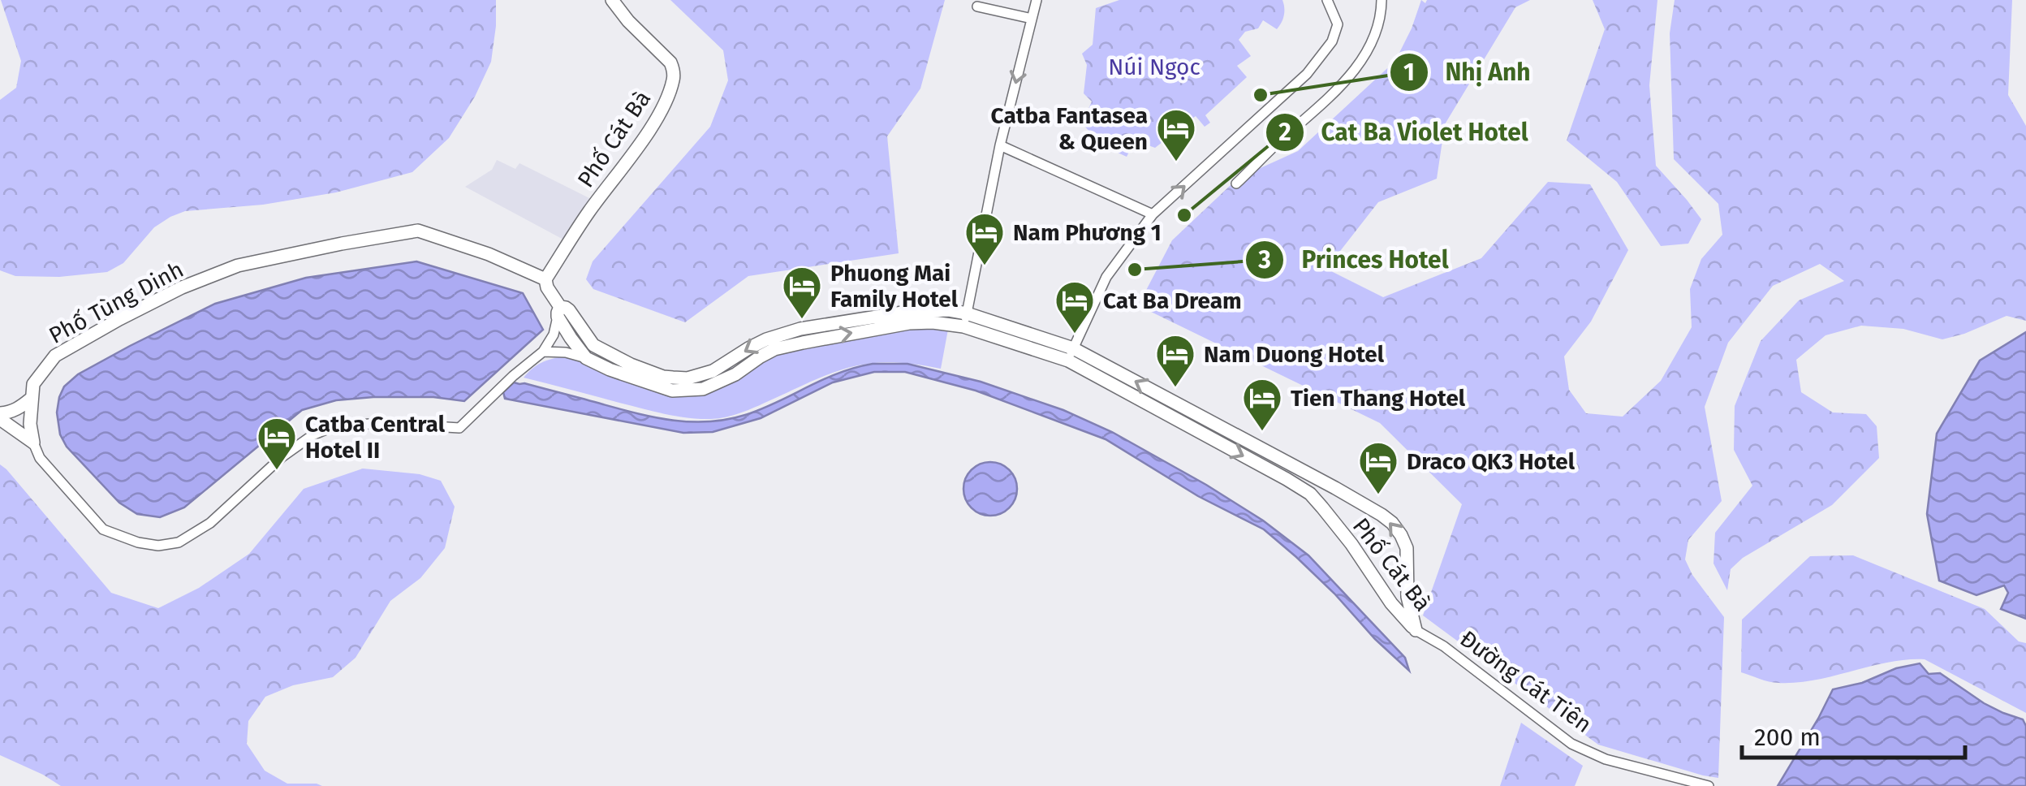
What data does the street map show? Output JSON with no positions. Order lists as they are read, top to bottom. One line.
{"streets":{"main road":["Phố Cát Bà","Phố Tùng Dinh"],"street":["Đường Cát Tiên"]},"crossings":[["Phố Cát Bà","Phố Tùng Dinh"],["Phố Cát Bà","Đường Cát Tiên"]],"parks":["Núi Ngọc"],"places":{"other":["Nhị Anh","Cat Ba Violet Hotel","Princes Hotel"],"hotel":["Catba Fantasea & Queen","Nam Phương 1","Phuong Mai Family Hotel","Cat Ba Dream","Nam Duong Hotel","Tien Thang Hotel","Catba Central Hotel II","Draco QK3 Hotel"]},"scale_bar":"200 m"}
